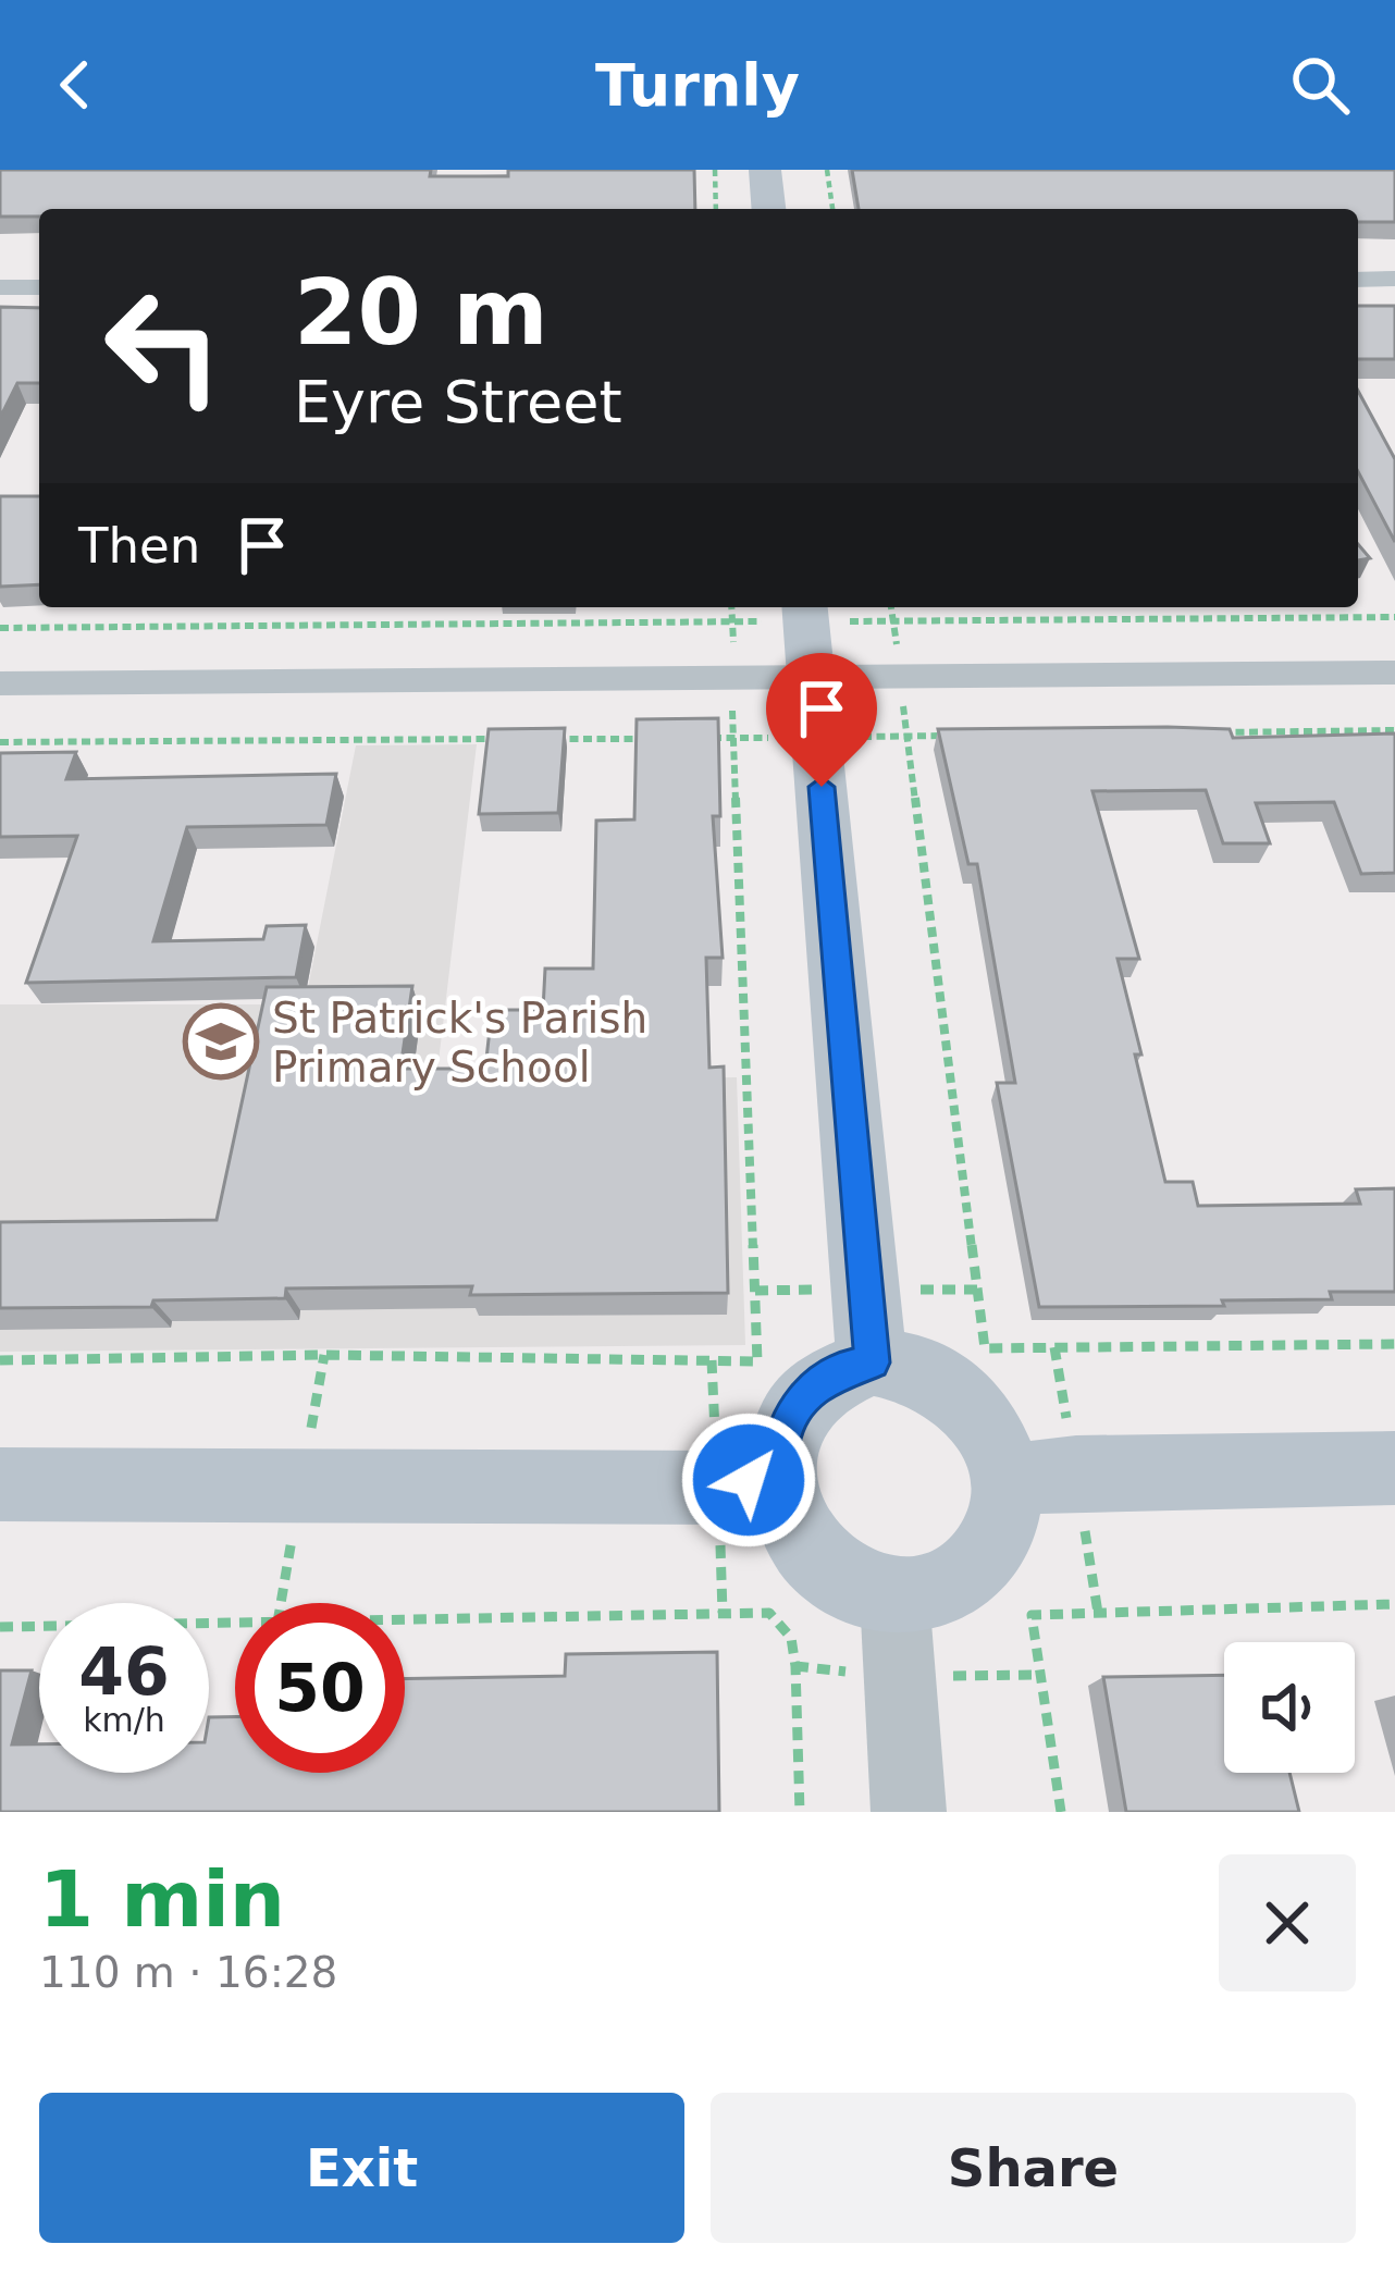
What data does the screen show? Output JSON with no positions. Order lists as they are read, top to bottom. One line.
{"places":{"school or university":["St Patrick's Parish Primary School"]},"page":{"header":"Turnly","turn":["20 m","Eyre Street"],"then":"Then","speed":"46 km/h","limit":"50","heading":["1 min","110 m · 16:28"],"buttons":["Exit","Share"]}}
